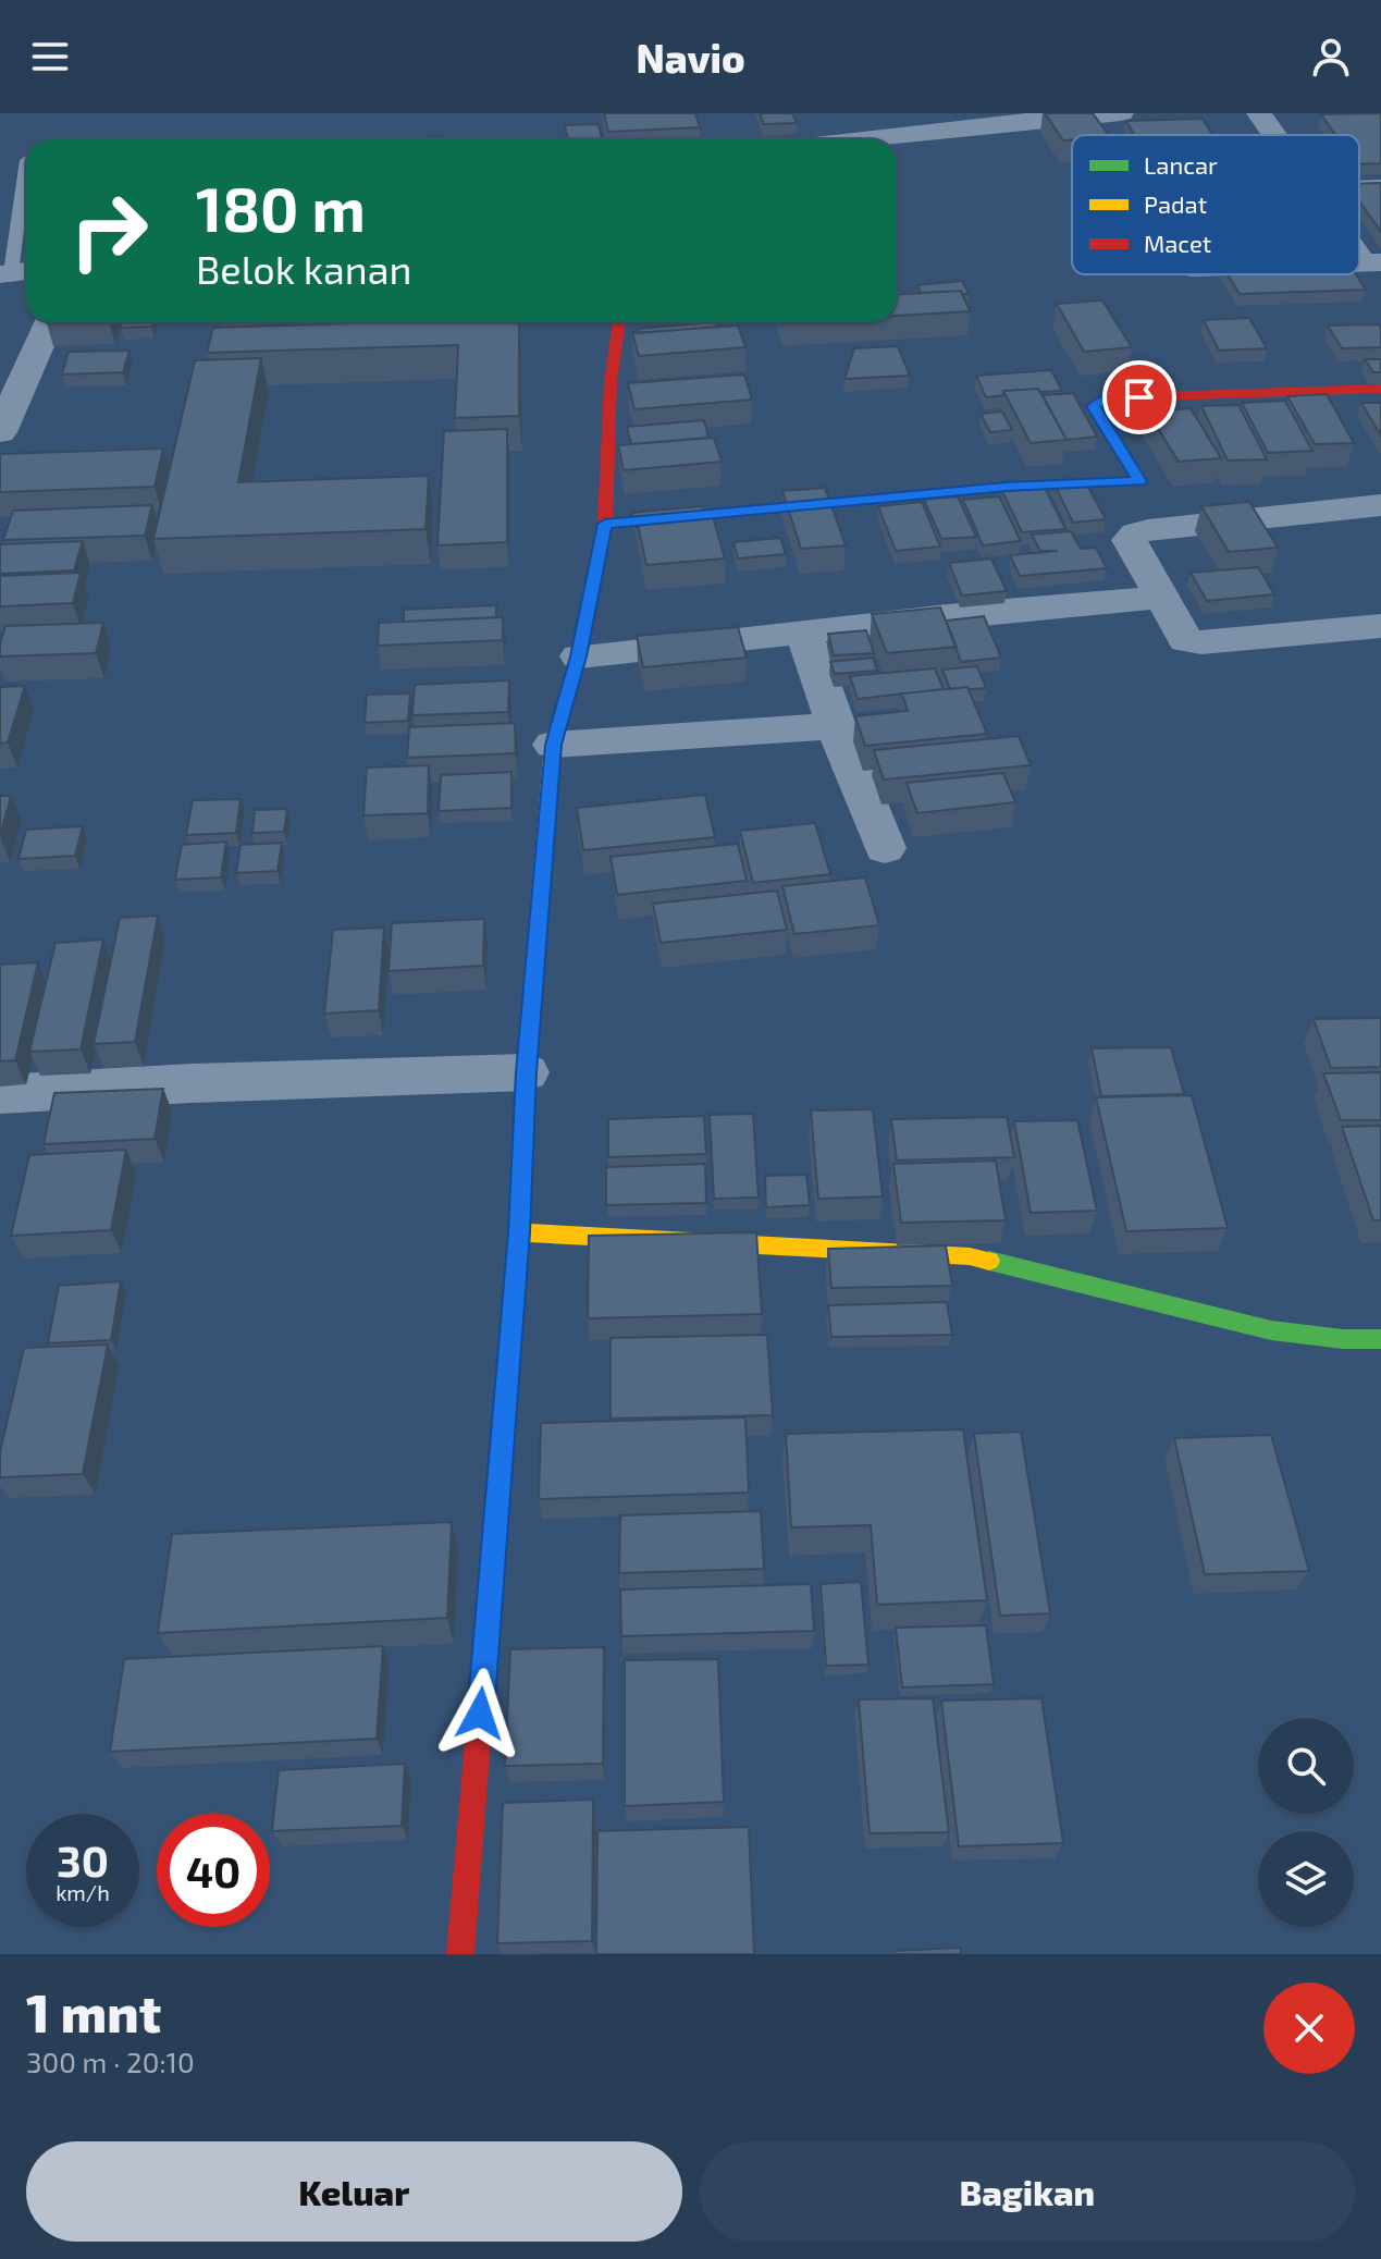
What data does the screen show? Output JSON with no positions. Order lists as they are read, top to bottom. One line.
{"legend":["Lancar","Padat","Macet"],"page":{"header":"Navio","turn":["180 m","Belok kanan"],"speed":"30 km/h","limit":"40","heading":["1 mnt","300 m · 20:10"],"buttons":["Keluar","Bagikan"]}}
